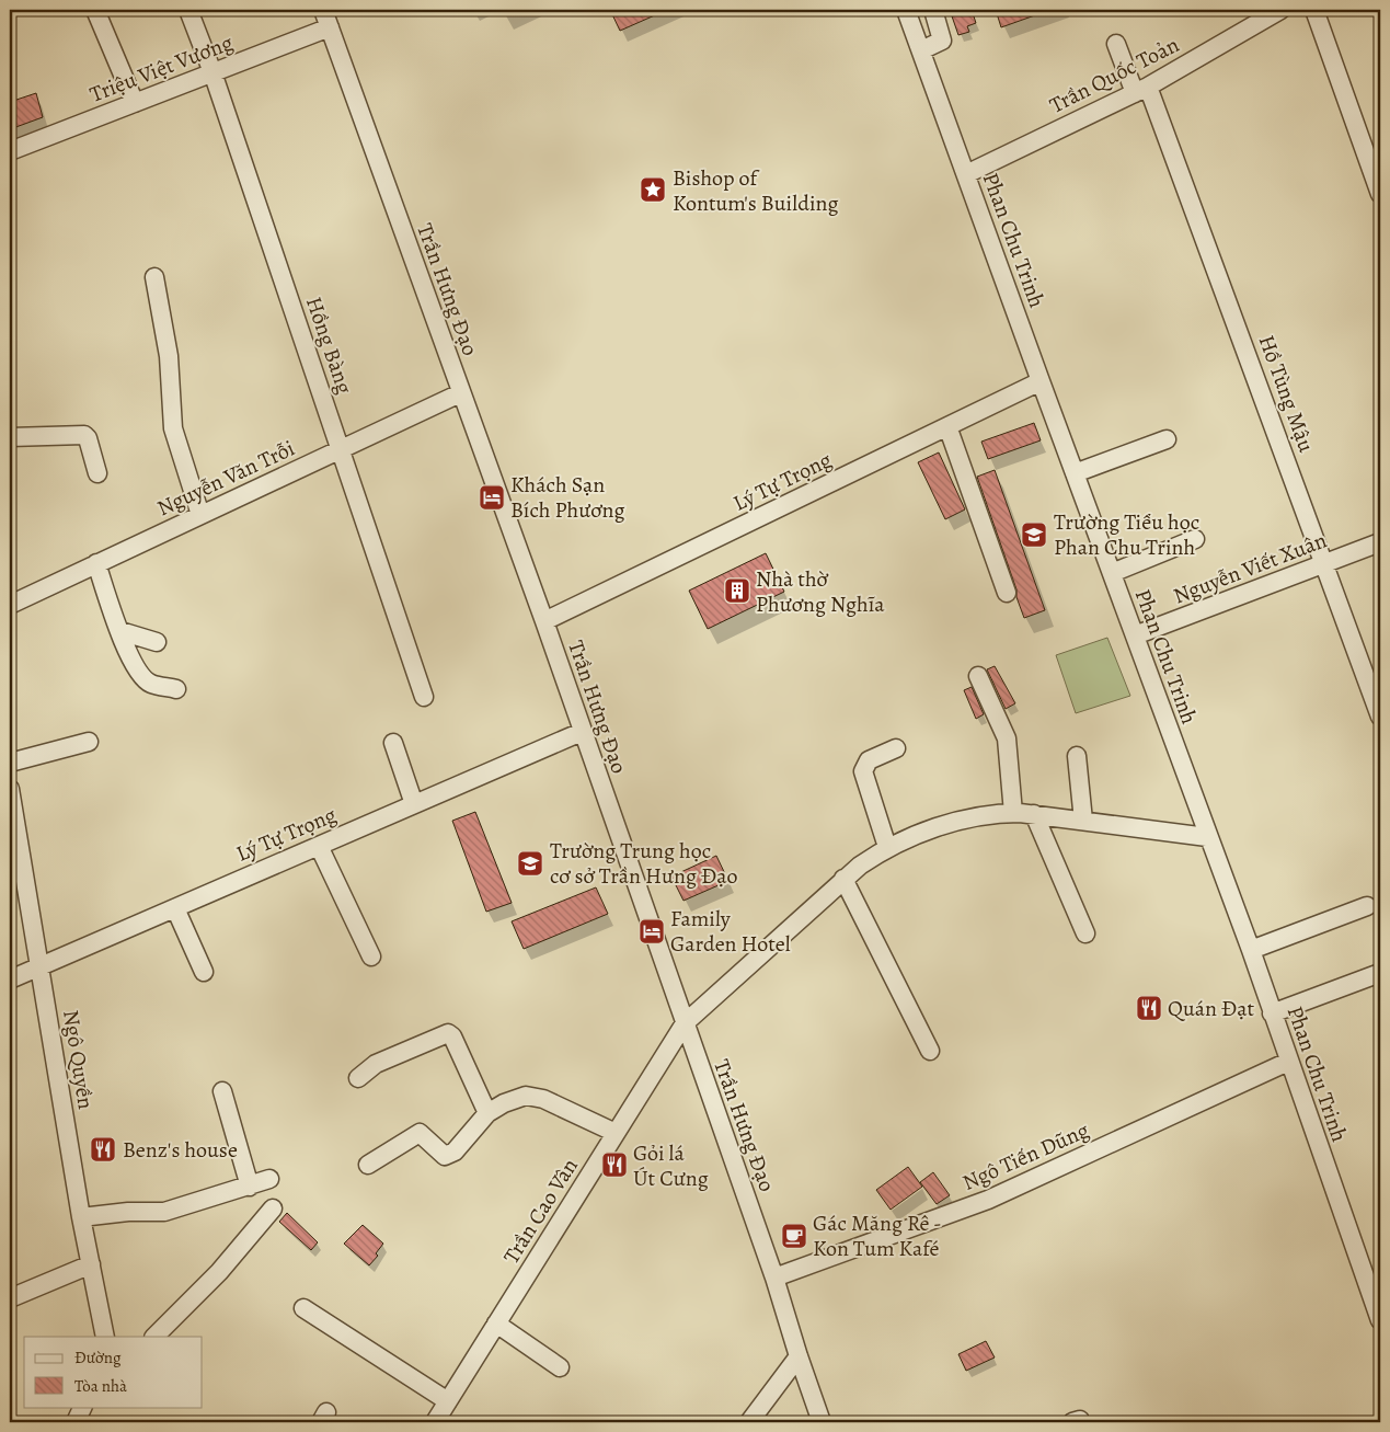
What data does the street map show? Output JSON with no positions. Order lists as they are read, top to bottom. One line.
{"streets":{"street":["Triệu Việt Vương","Trần Quốc Toản","Phan Chu Trinh","Trần Hưng Đạo","Hồng Bàng","Hồ Tùng Mậu","Nguyễn Văn Trỗi","Lý Tự Trọng","Nguyễn Viết Xuân","Ngô Quyền","Ngô Tiến Dũng","Trần Cao Vân"]},"crossings":[["Triệu Việt Vương","Trần Hưng Đạo"],["Triệu Việt Vương","Hồng Bàng"],["Trần Quốc Toản","Phan Chu Trinh"],["Trần Quốc Toản","Hồ Tùng Mậu"],["Phan Chu Trinh","Lý Tự Trọng"],["Phan Chu Trinh","Nguyễn Viết Xuân"],["Phan Chu Trinh","Ngô Tiến Dũng"],["Phan Chu Trinh","Trần Cao Vân"],["Trần Hưng Đạo","Nguyễn Văn Trỗi"],["Trần Hưng Đạo","Lý Tự Trọng"],["Trần Hưng Đạo","Ngô Tiến Dũng"],["Trần Hưng Đạo","Trần Cao Vân"],["Hồng Bàng","Nguyễn Văn Trỗi"],["Hồ Tùng Mậu","Nguyễn Viết Xuân"],["Lý Tự Trọng","Ngô Quyền"]],"places":{"place":["Bishop of Kontum's Building"],"hotel":["Khách Sạn Bích Phương","Family Garden Hotel"],"school or university":["Trường Tiểu học Phan Chu Trinh","Trường Trung học cơ sở Trần Hưng Đạo"],"building":["Nhà thờ Phương Nghĩa"],"restaurant":["Quán Đạt","Benz's house","Gỏi lá Út Cưng"],"cafe":["Gác Măng Rê - Kon Tum Kafé"]},"legend":["Đường","Tòa nhà"]}
